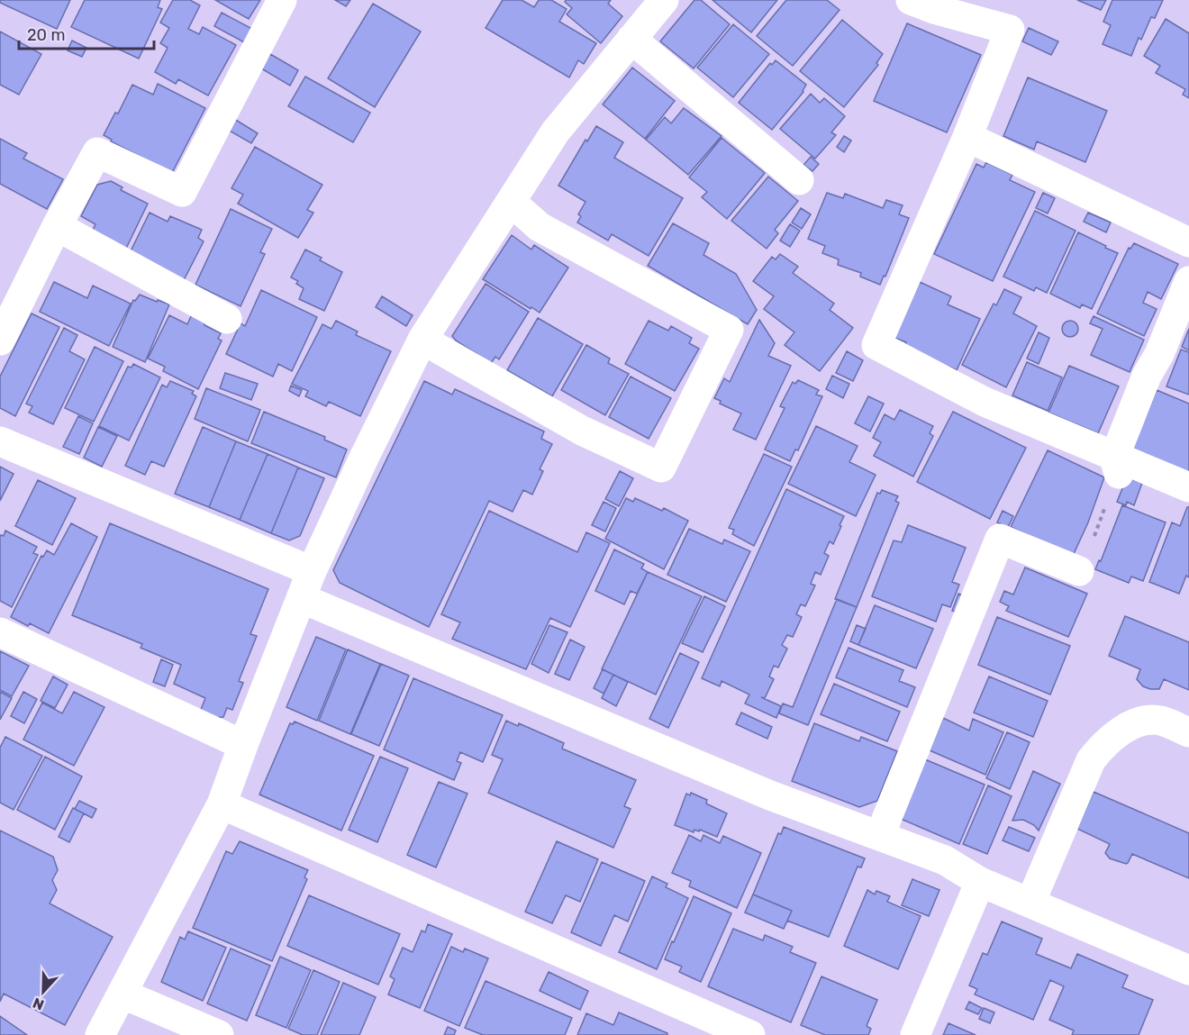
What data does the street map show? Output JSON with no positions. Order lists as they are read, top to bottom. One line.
{"scale_bar":"20 m","north":"bottom"}
